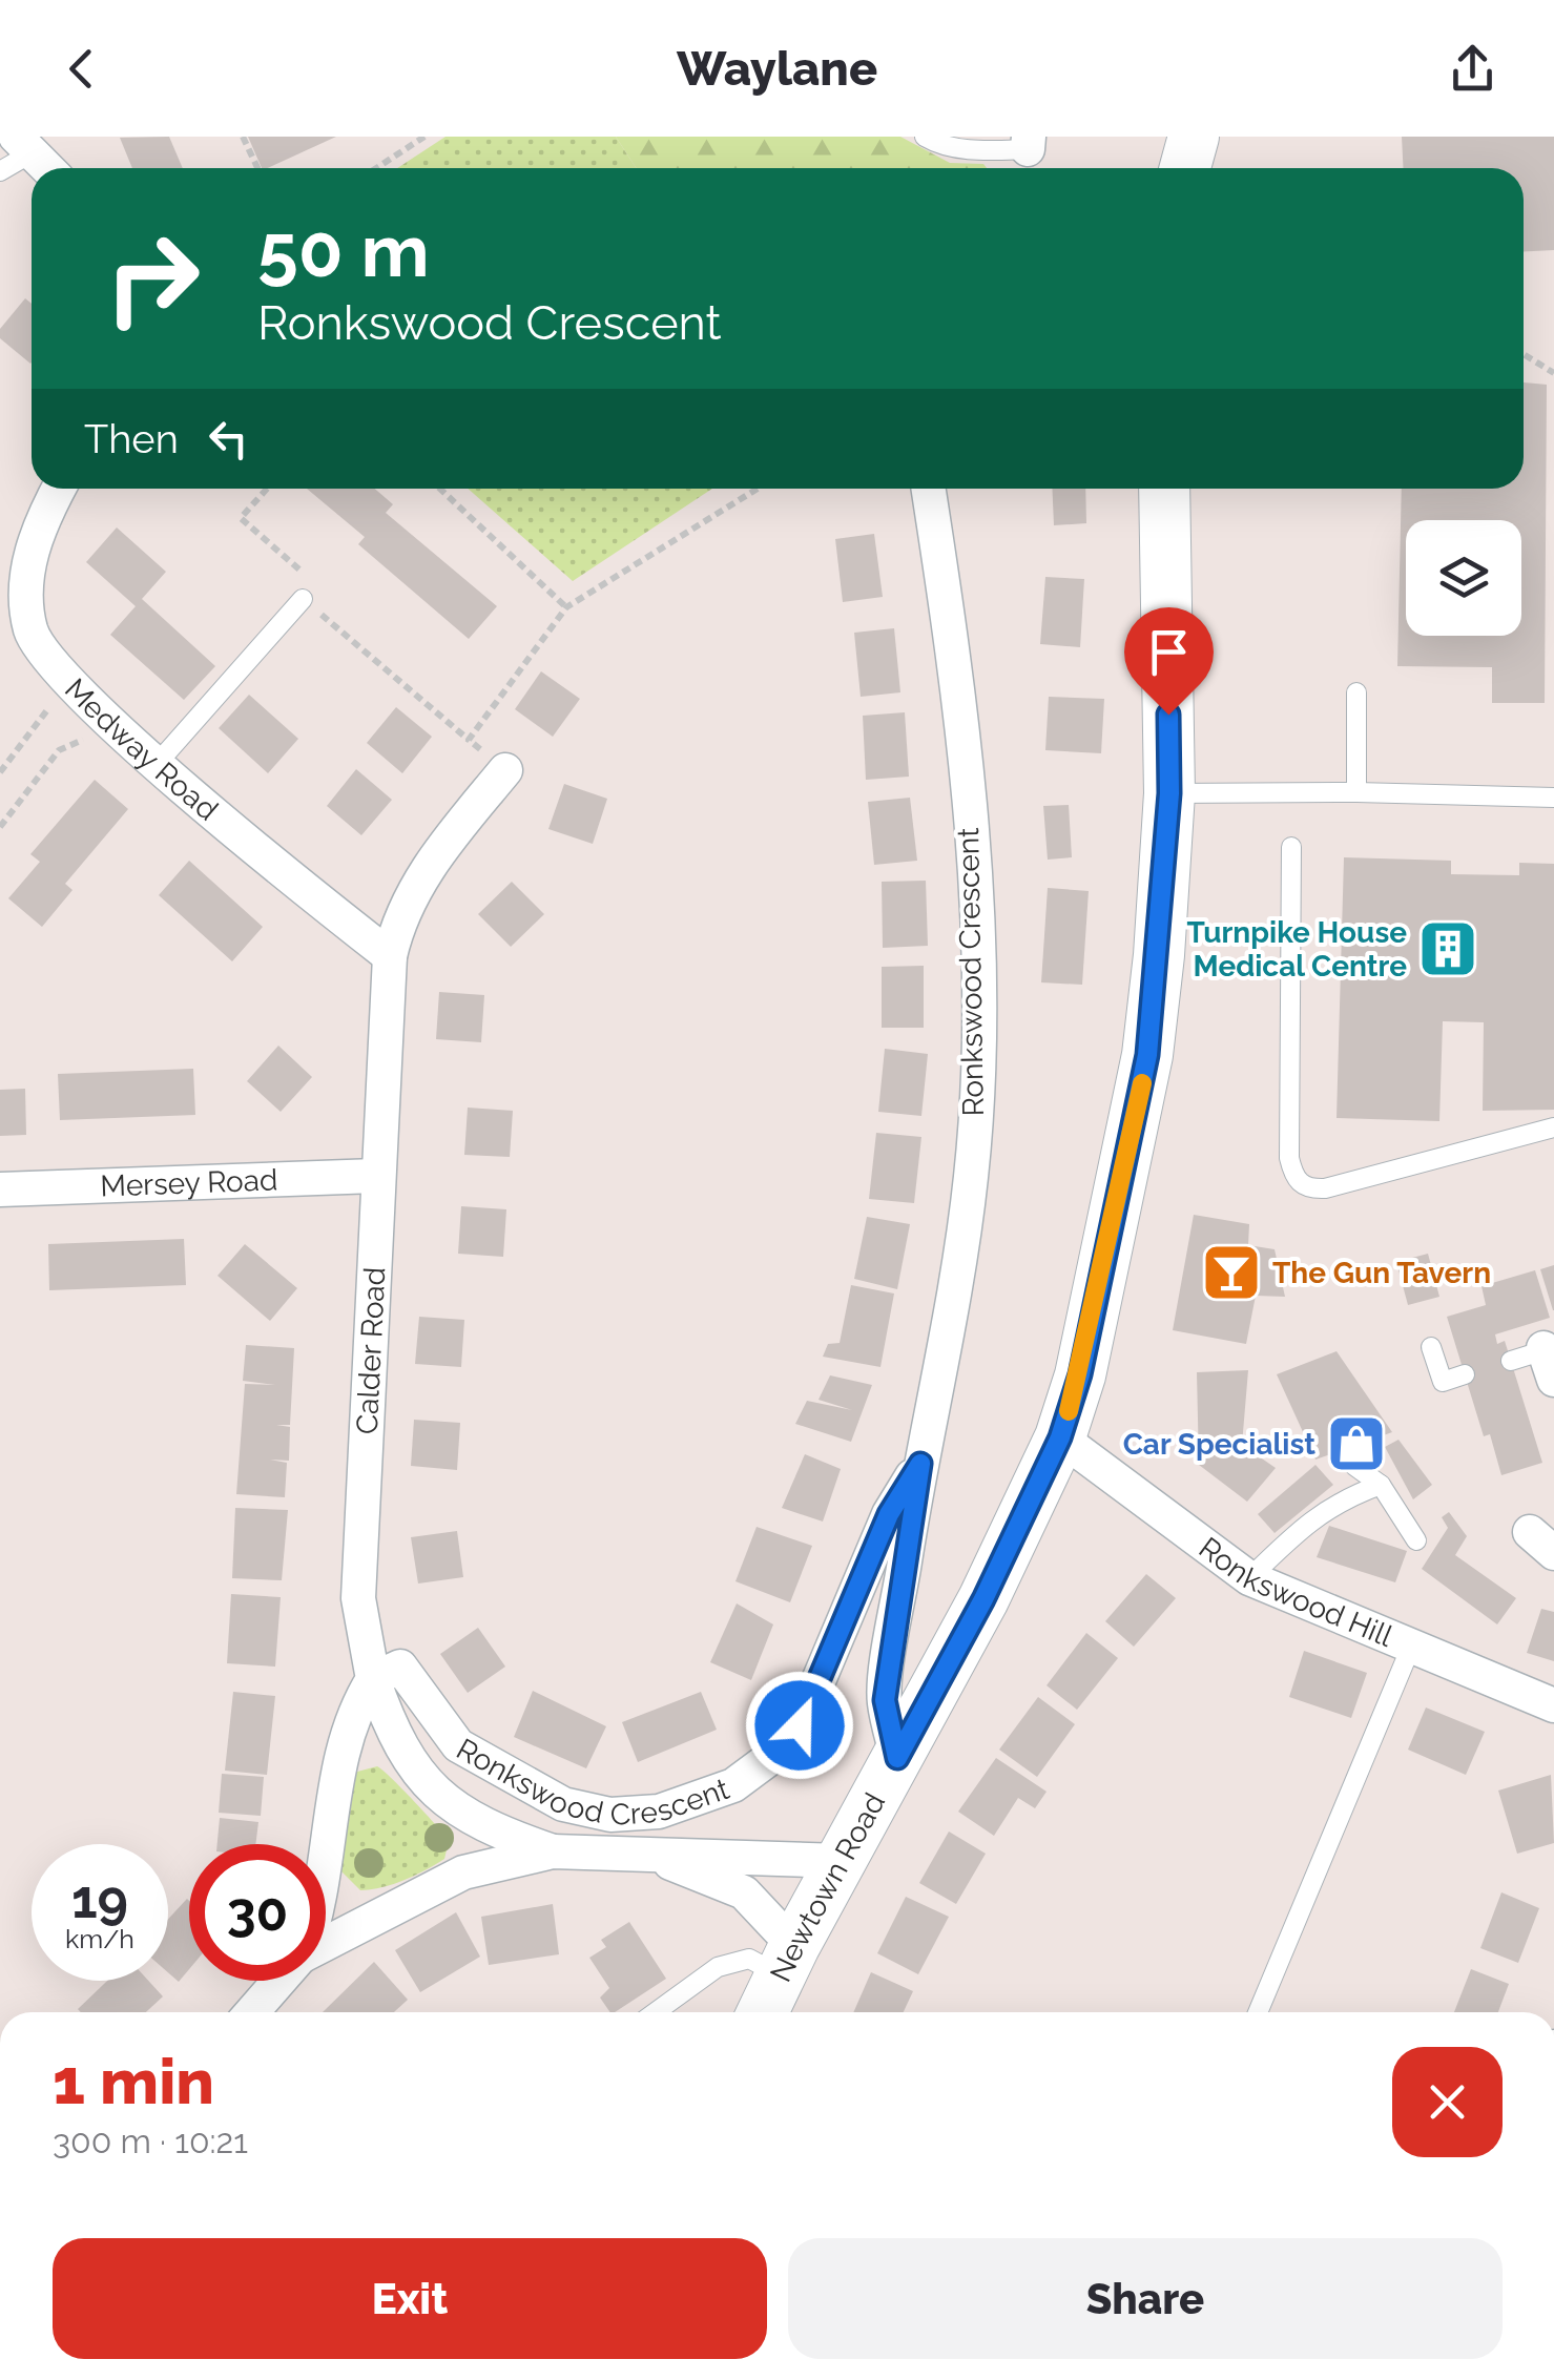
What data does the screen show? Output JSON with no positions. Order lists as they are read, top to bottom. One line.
{"streets":{"main road":["Newtown Road"],"street":["Medway Road","Ronkswood Crescent","Mersey Road","Calder Road","Ronkswood Hill"]},"crossings":[["Medway Road","Calder Road"],["Ronkswood Crescent","Calder Road"],["Ronkswood Crescent","Newtown Road"],["Mersey Road","Calder Road"],["Ronkswood Hill","Newtown Road"]],"places":{"building":["Turnpike House Medical Centre"],"bar":["The Gun Tavern"],"shop":["Car Specialist"]},"page":{"header":"Waylane","turn":["50 m","Ronkswood Crescent"],"then":"Then","speed":"19 km/h","limit":"30","heading":["1 min","300 m · 10:21"],"buttons":["Exit","Share"]}}
